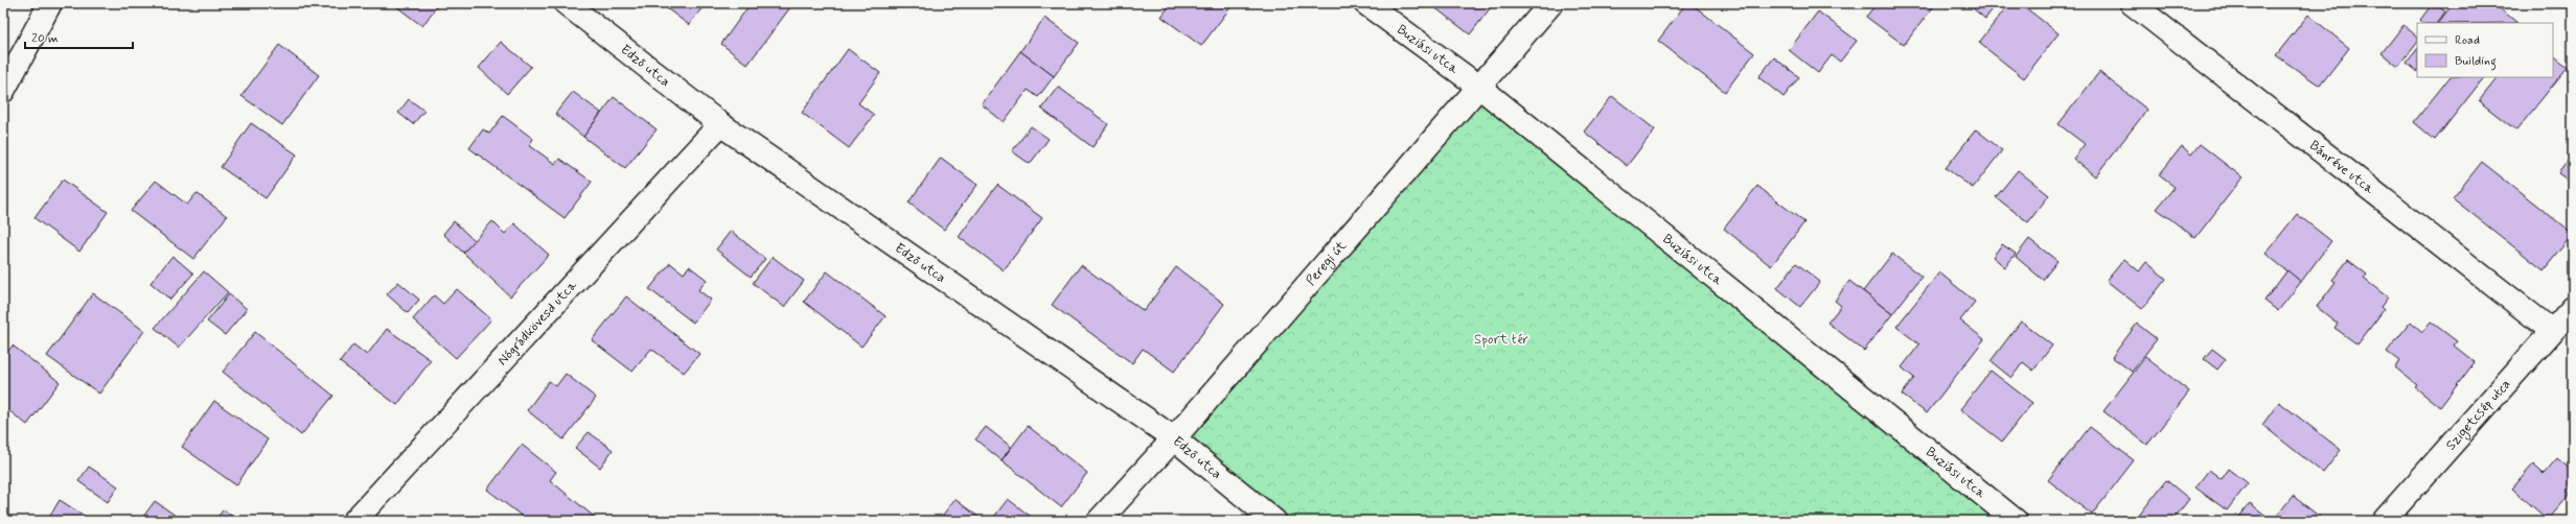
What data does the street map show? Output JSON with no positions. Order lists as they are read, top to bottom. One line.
{"streets":{"street":["Buziási utca","Edző utca","Bánréve utca","Peregi út","Nógrádkövesd utca","Szigetcsép utca"]},"crossings":[["Buziási utca","Peregi út"],["Edző utca","Peregi út"],["Edző utca","Nógrádkövesd utca"],["Bánréve utca","Szigetcsép utca"]],"parks":["Sport tér"],"legend":["Road","Building"],"scale_bar":"20 m"}
